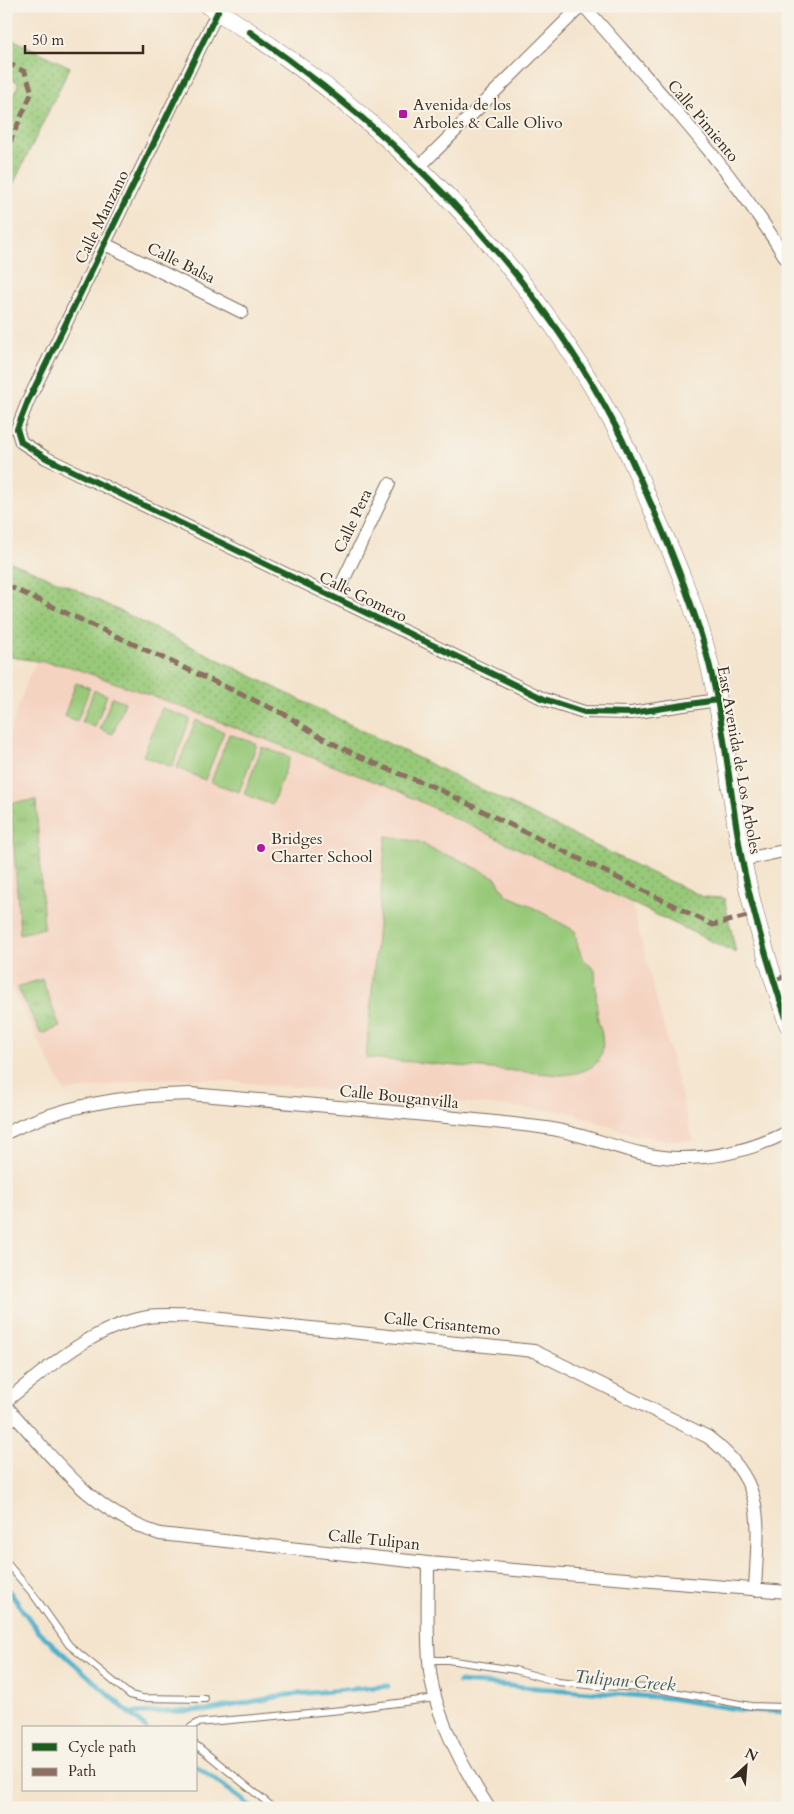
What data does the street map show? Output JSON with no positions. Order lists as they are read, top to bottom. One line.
{"streets":{"main road":["East Avenida de Los Arboles"],"street":["Calle Pimiento","Calle Manzano","Calle Balsa","Calle Pera","Calle Gomero","Calle Bouganvilla","Calle Crisantemo","Calle Tulipan"]},"crossings":[["Calle Manzano","Calle Balsa"],["Calle Manzano","Calle Gomero"],["Calle Manzano","East Avenida de Los Arboles"],["Calle Pera","Calle Gomero"],["Calle Gomero","East Avenida de Los Arboles"],["Calle Crisantemo","Calle Tulipan"]],"water":["Tulipan Creek"],"places":{"transit":["Avenida de los Arboles & Calle Olivo"],"other":["Bridges Charter School"]},"legend":["Cycle path","Path"],"scale_bar":"50 m","north":"top right"}
